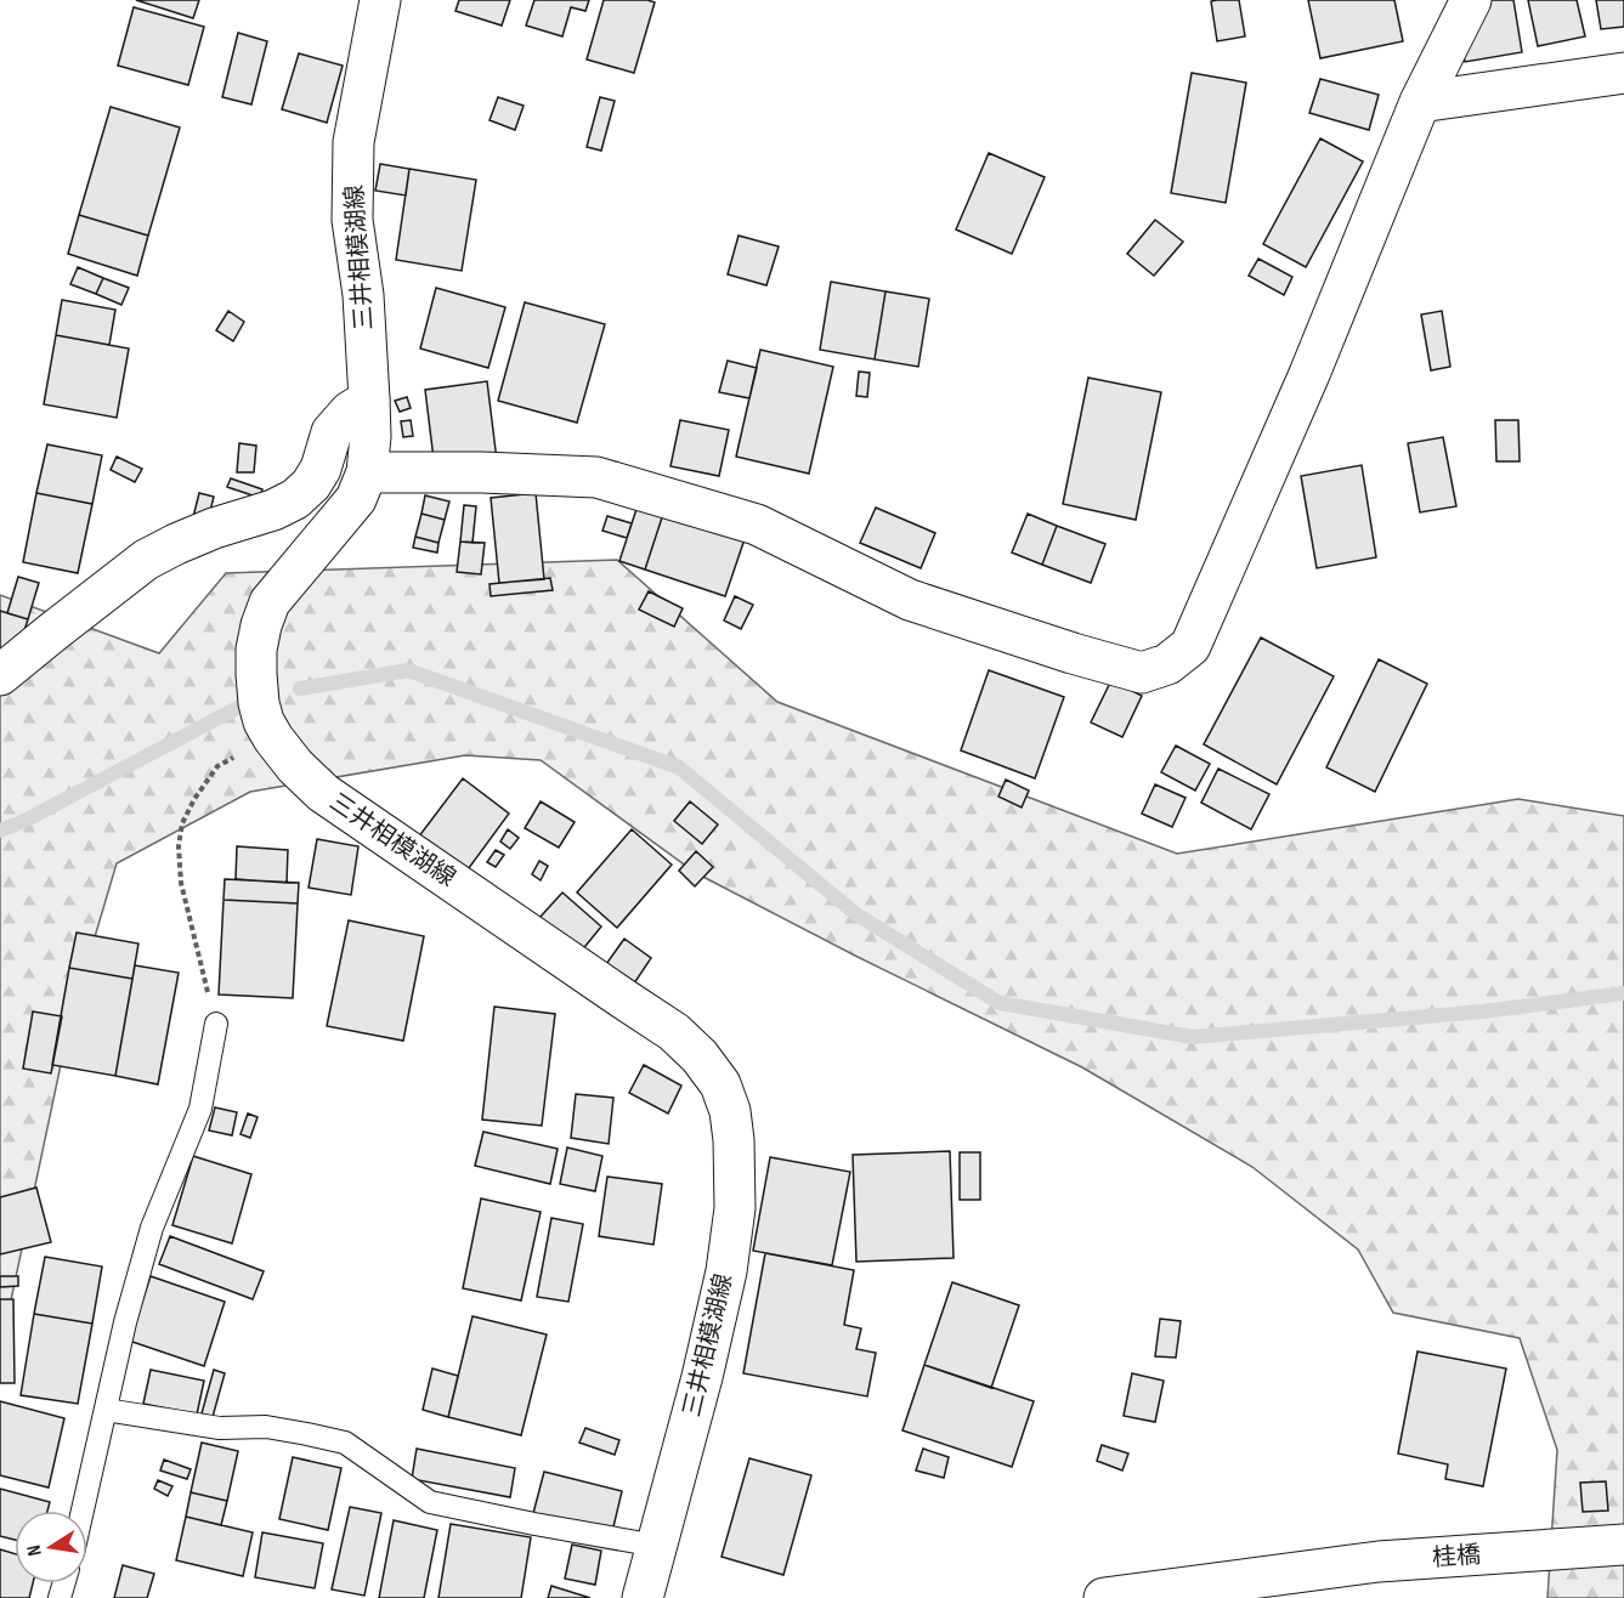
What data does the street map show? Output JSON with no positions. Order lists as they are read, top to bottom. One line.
{"streets":{"main road":["三井相模湖線","桂橋"]},"north":"left"}
